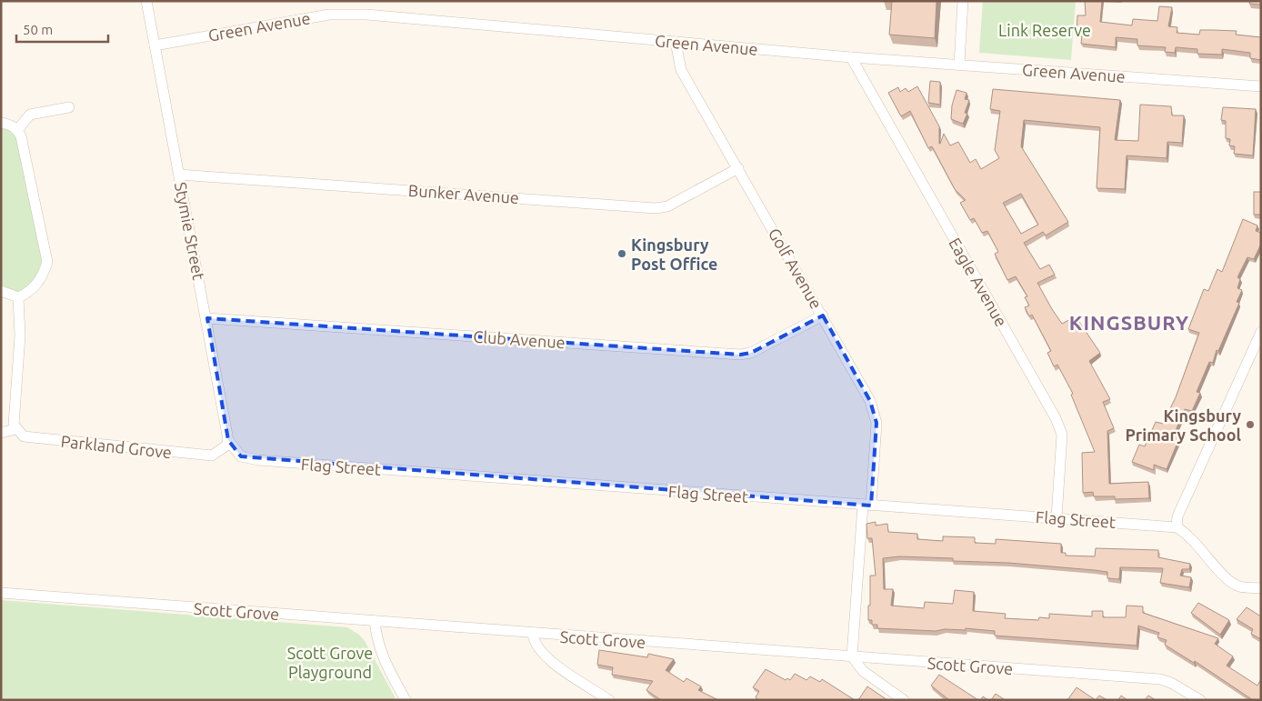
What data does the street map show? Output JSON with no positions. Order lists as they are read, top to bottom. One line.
{"streets":{"street":["Green Avenue","Bunker Avenue","Stymie Street","Golf Avenue","Eagle Avenue","Club Avenue","Parkland Grove","Flag Street","Scott Grove"]},"crossings":[["Green Avenue","Stymie Street"],["Green Avenue","Golf Avenue"],["Green Avenue","Eagle Avenue"],["Bunker Avenue","Stymie Street"],["Bunker Avenue","Golf Avenue"],["Stymie Street","Club Avenue"],["Stymie Street","Parkland Grove"],["Stymie Street","Flag Street"],["Golf Avenue","Club Avenue"],["Golf Avenue","Flag Street"],["Golf Avenue","Scott Grove"],["Eagle Avenue","Flag Street"]],"districts":["KINGSBURY"],"parks":["Link Reserve","Scott Grove Playground"],"places":["Kingsbury Post Office","Kingsbury Primary School"],"scale_bar":"50 m"}
